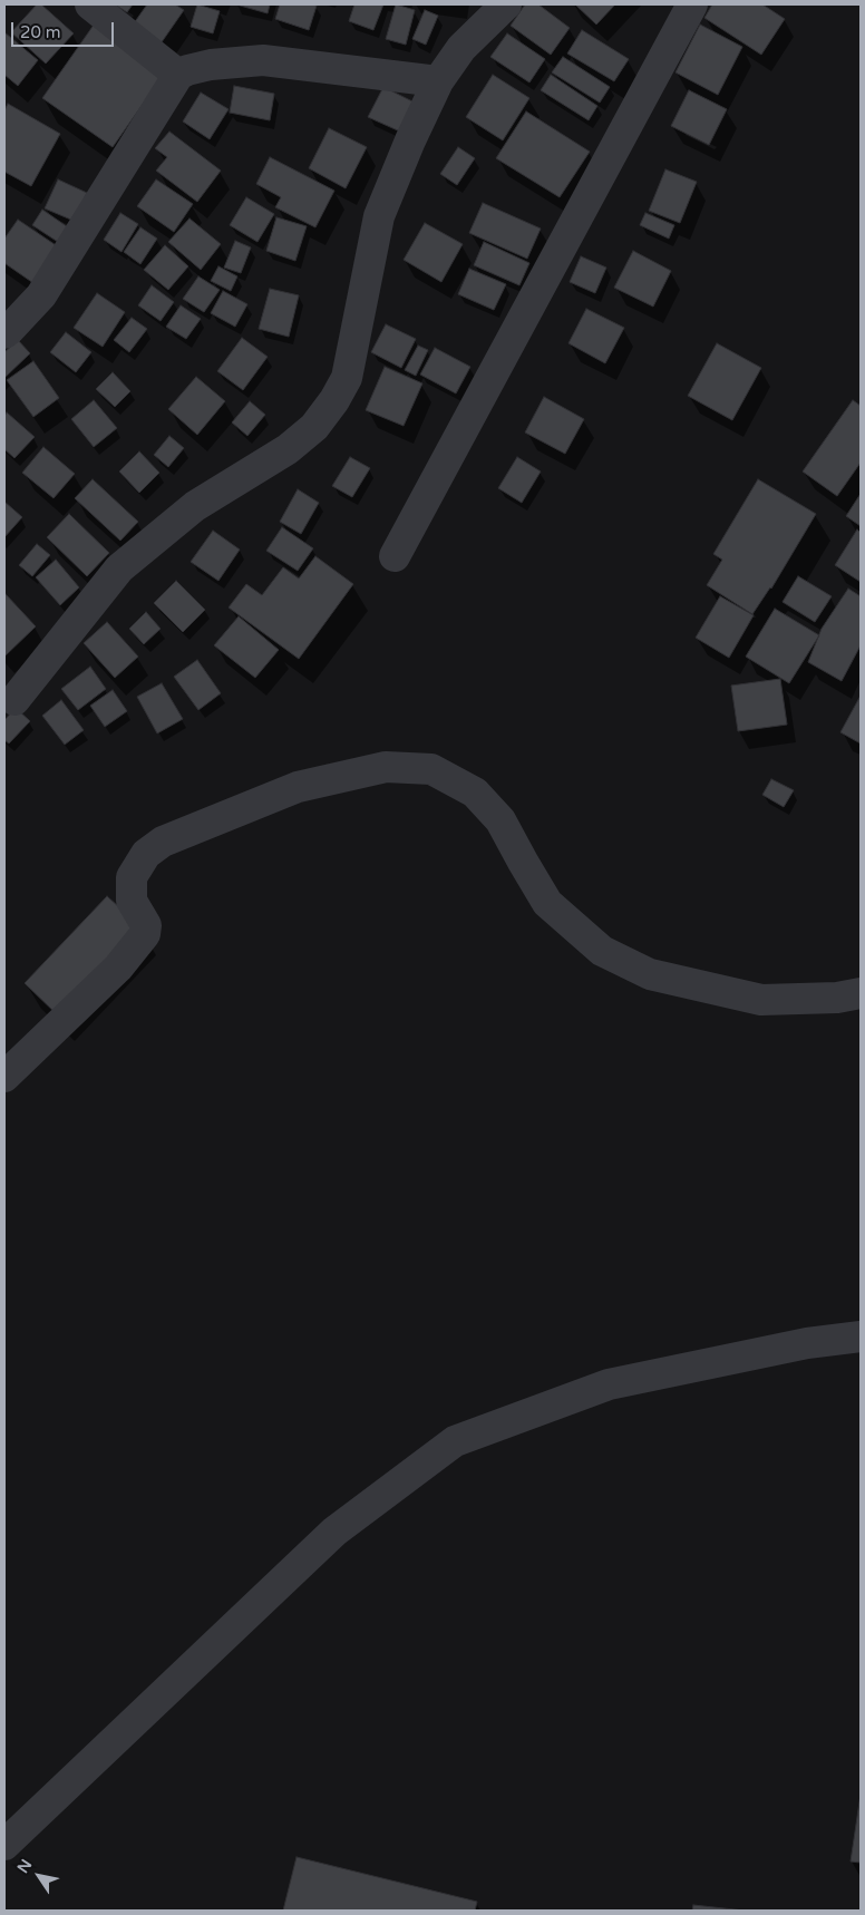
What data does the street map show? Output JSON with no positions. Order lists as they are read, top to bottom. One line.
{"scale_bar":"20 m","north":"top left"}
